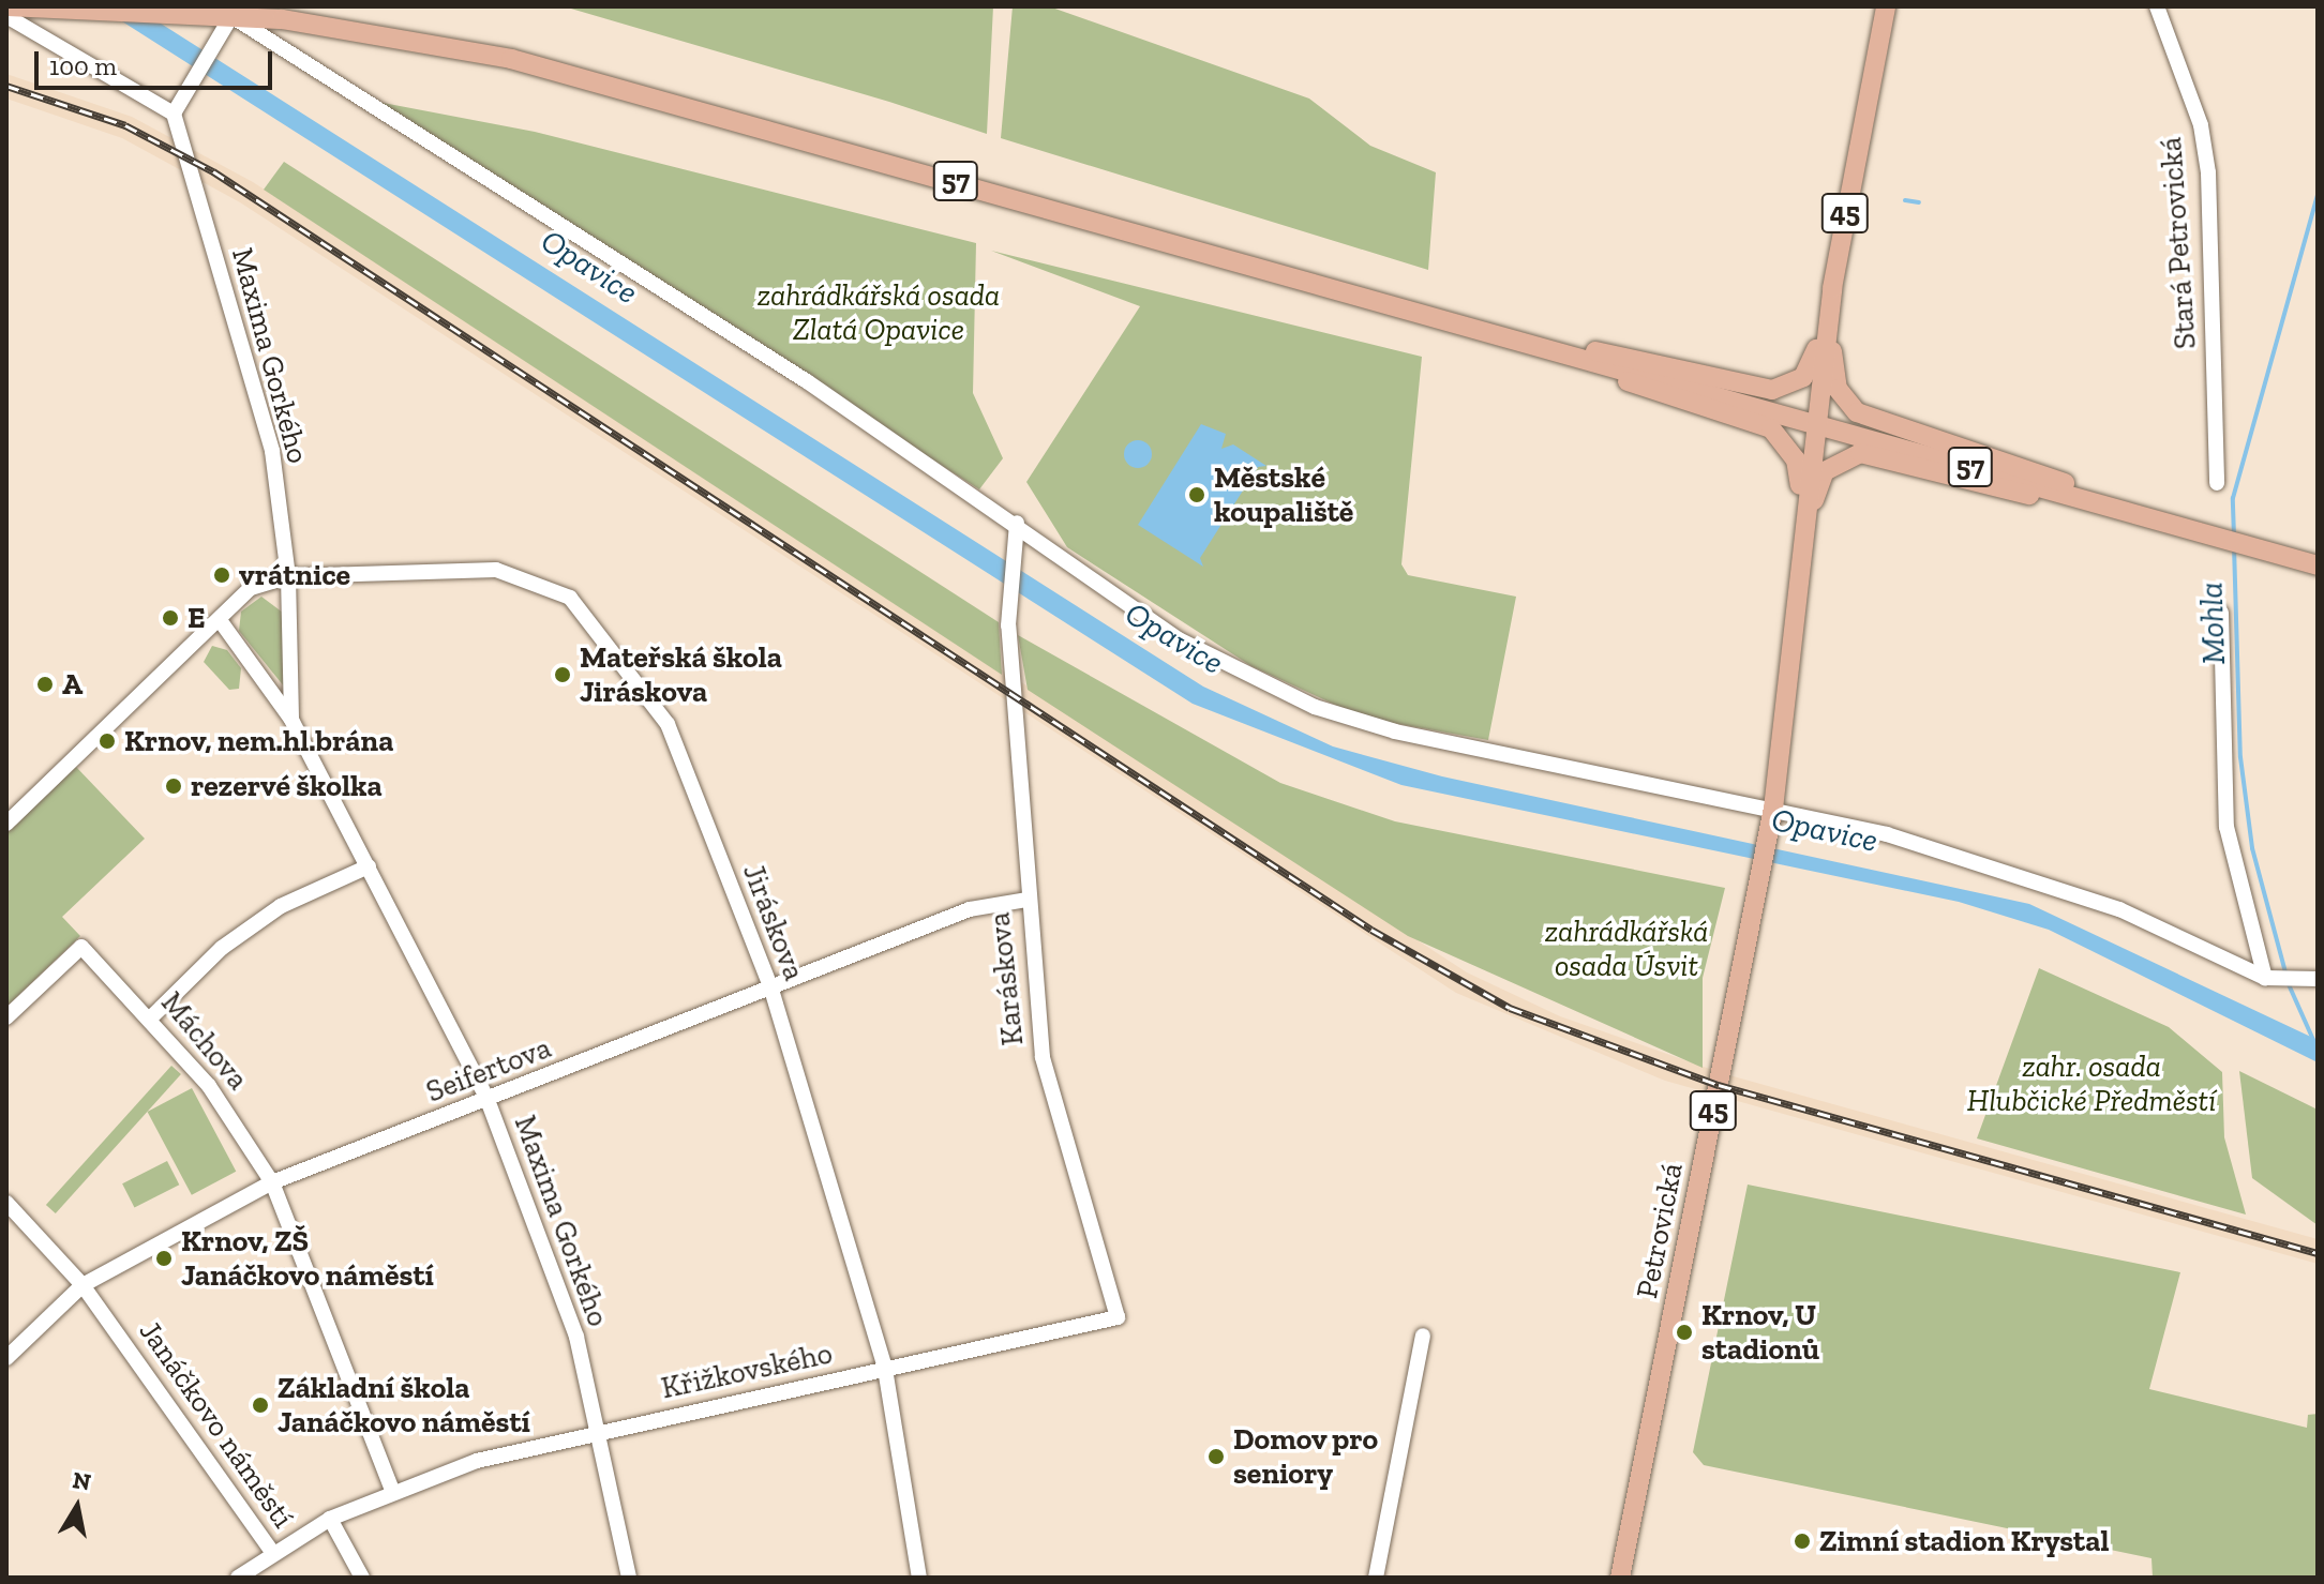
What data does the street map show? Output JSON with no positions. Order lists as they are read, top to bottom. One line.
{"streets":{"main road":["57","45","Petrovická"],"street":["Stará Petrovická","Maxima Gorkého","Jiráskova","Karáskova","Máchova","Seifertova","Křižkovského","Janáčkovo náměstí"]},"crossings":[["57","45"],["45","Petrovická"],["Maxima Gorkého","Jiráskova"],["Maxima Gorkého","Seifertova"],["Maxima Gorkého","Křižkovského"],["Jiráskova","Seifertova"],["Jiráskova","Křižkovského"],["Karáskova","Seifertova"],["Karáskova","Křižkovského"],["Máchova","Seifertova"],["Seifertova","Janáčkovo náměstí"],["Křižkovského","Janáčkovo náměstí"]],"water":["Opavice","Mohla"],"parks":["zahrádkářská osada Zlatá Opavice","zahrádkářská osada Úsvit","zahr. osada Hlubčické Předměstí"],"places":["Městské koupaliště","vrátnice","E","Mateřská škola Jiráskova","A","Krnov, nem.hl.brána","rezervé školka","Krnov, ZŠ Janáčkovo náměstí","Krnov, U stadionů","Základní škola Janáčkovo náměstí","Domov pro seniory","Zimní stadion Krystal"],"scale_bar":"100 m","north":"top"}
